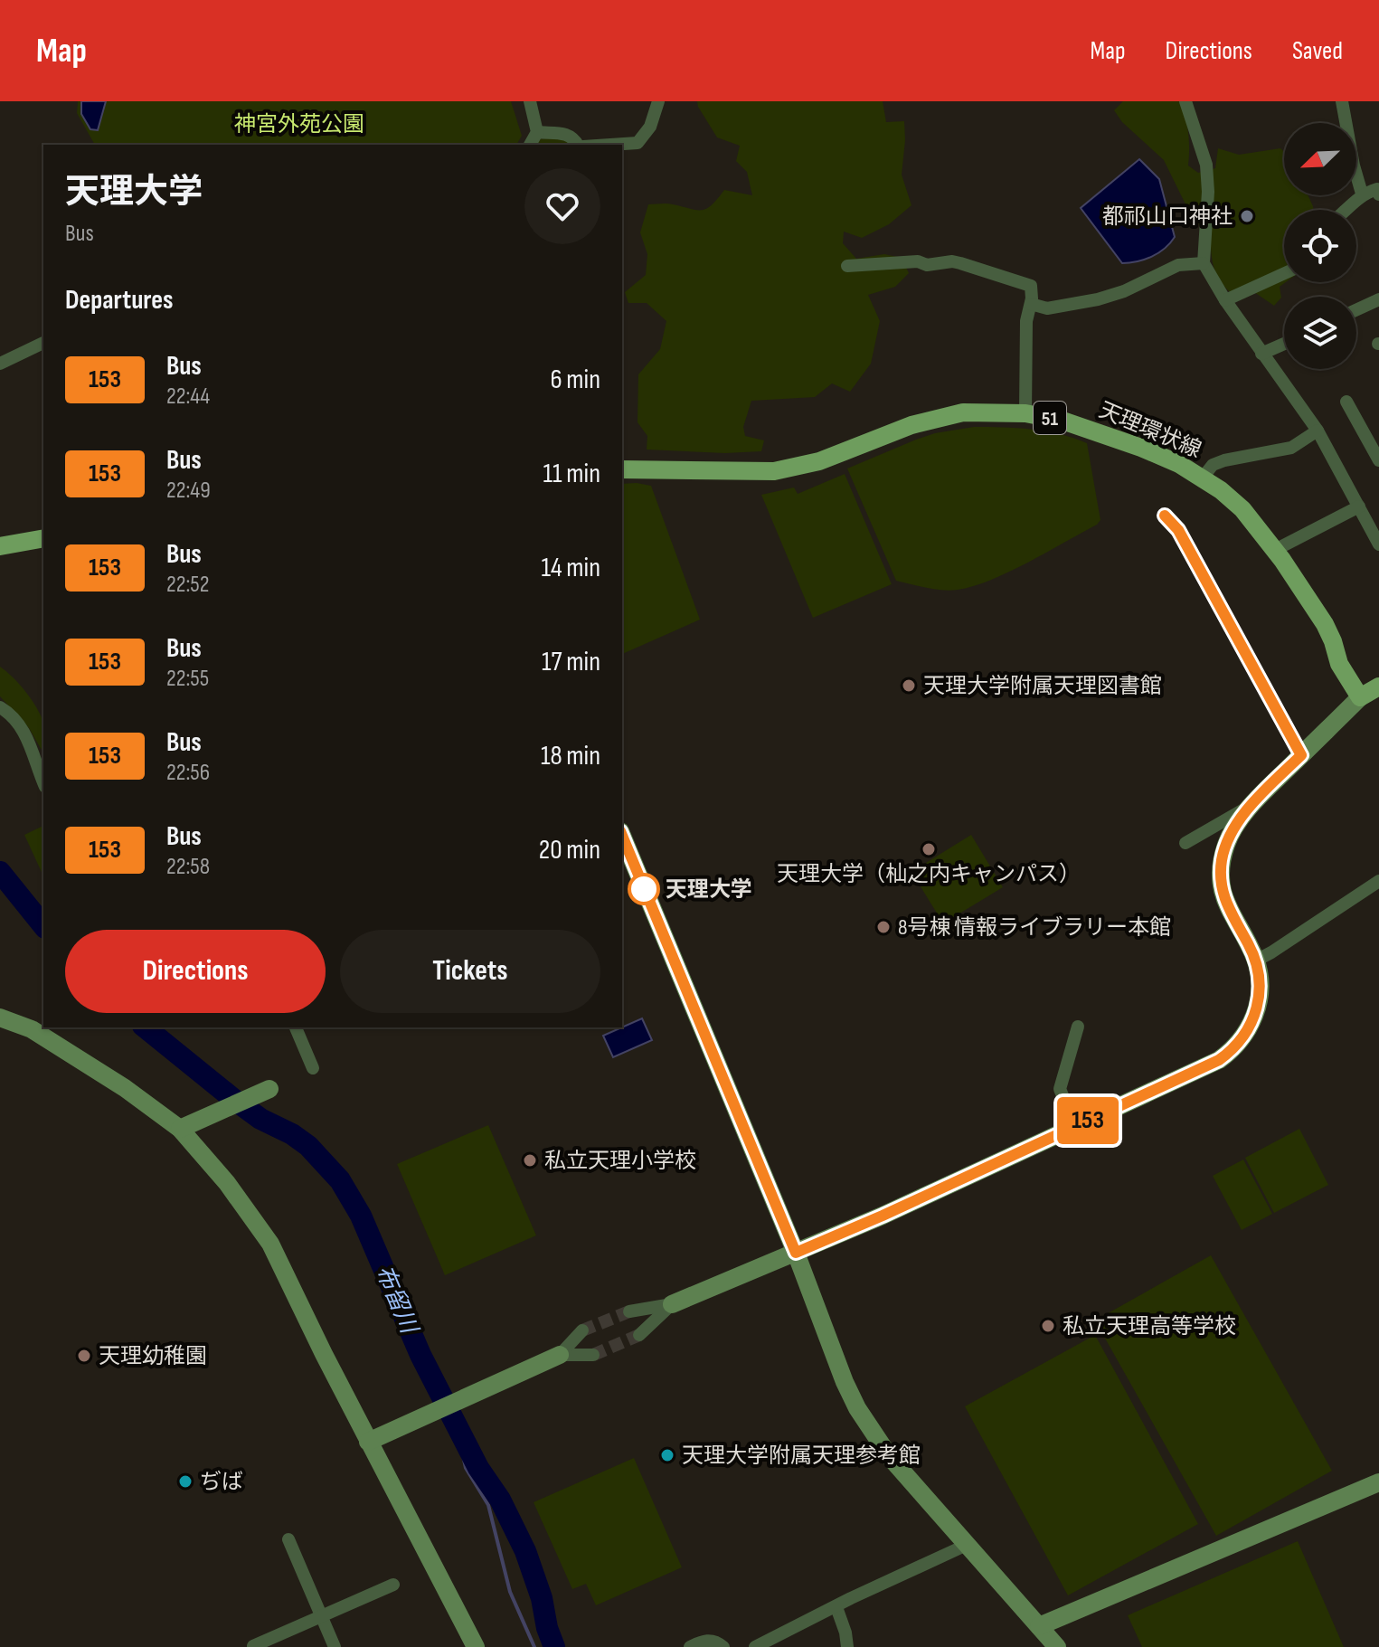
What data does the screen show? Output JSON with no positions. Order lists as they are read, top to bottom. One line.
{"streets":{"main road":["51","天理環状線"]},"water":["布留川"],"parks":["神宮外苑公園"],"places":["都祁山口神社","天理大学附属天理図書館","天理大学（杣之内キャンパス）","天理大学","8号棟 情報ライブラリー本館","私立天理小学校","私立天理高等学校","天理幼稚園","天理大学附属天理参考館","ぢば"],"lines":["bus line 153"],"north":"bottom left","page":{"header":"Map","nav":["Map","Directions","Saved"],"on_map":"153","heading":[["天理大学","Bus"],"Departures"],"list":[{"mark":"153","name":"Bus","note":"22:44","value":"6 min"},{"mark":"153","name":"Bus","note":"22:49","value":"11 min"},{"mark":"153","name":"Bus","note":"22:52","value":"14 min"},{"mark":"153","name":"Bus","note":"22:55","value":"17 min"},{"mark":"153","name":"Bus","note":"22:56","value":"18 min"},{"mark":"153","name":"Bus","note":"22:58","value":"20 min"}],"buttons":["Directions","Tickets"]}}
